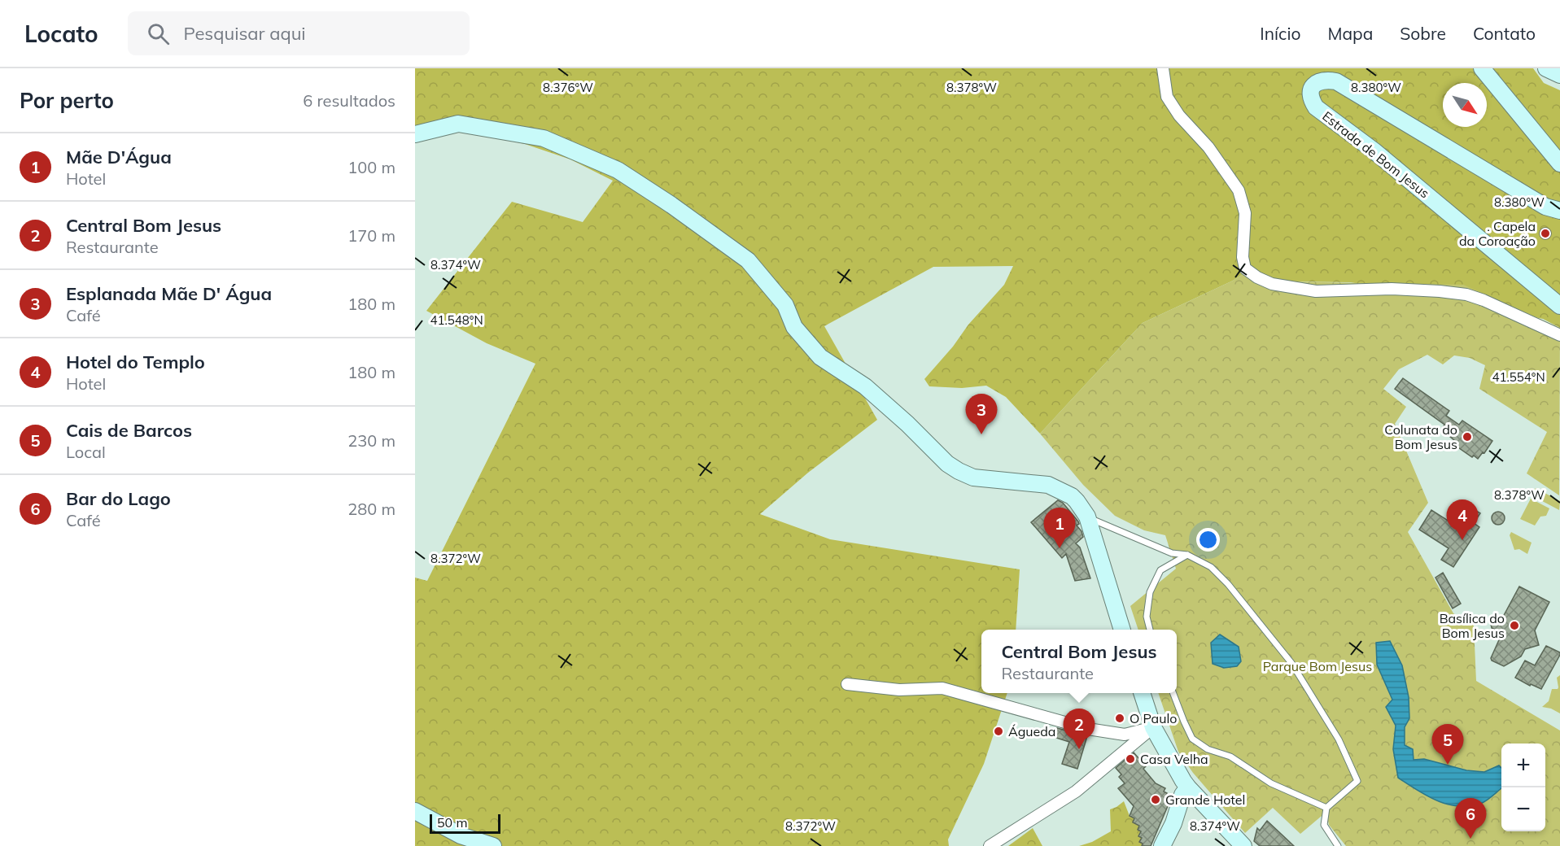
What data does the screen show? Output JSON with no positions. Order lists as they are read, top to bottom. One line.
{"streets":{"main road":["Estrada de Bom Jesus"]},"parks":["Parque Bom Jesus"],"places":[". Capela da Coroação","Colunata do Bom Jesus","Basílica do Bom Jesus","O Paulo","Águeda","Casa Velha","Grande Hotel"],"scale_bar":"50 m","north":"bottom right","page":{"header":"Locato","search":"Pesquisar aqui","nav":["Início","Mapa","Sobre","Contato"],"heading":["Por perto","6 resultados"],"list":[{"mark":"1","name":"Mãe D'Água","note":"Hotel","value":"100 m"},{"mark":"2","name":"Central Bom Jesus","note":"Restaurante","value":"170 m"},{"mark":"3","name":"Esplanada Mãe D' Água","note":"Café","value":"180 m"},{"mark":"4","name":"Hotel do Templo","note":"Hotel","value":"180 m"},{"mark":"5","name":"Cais de Barcos","note":"Local","value":"230 m"},{"mark":"6","name":"Bar do Lago","note":"Café","value":"280 m"}],"pins":["3","4","1","2","5","6"],"popup":["Central Bom Jesus","Restaurante"],"map_buttons":["+","−"],"scale":"50 m"},"coordinates":["8.378°W","8.380°W","8.376°W","8.374°W","41.548°N","41.554°N","8.372°W"]}
